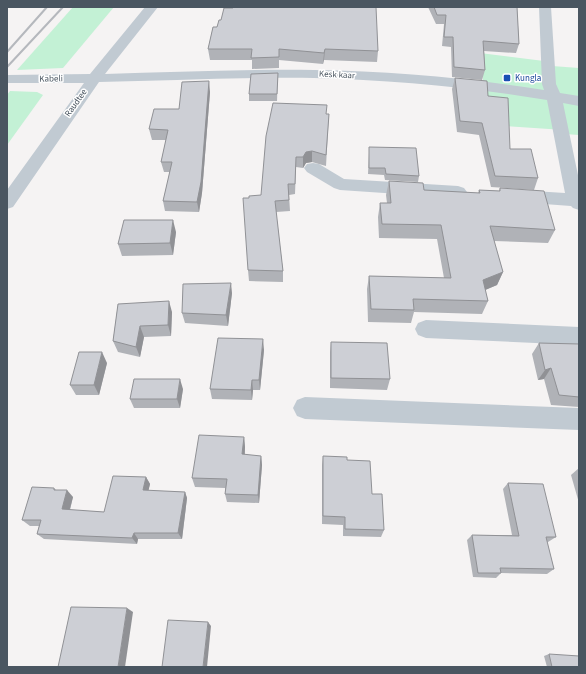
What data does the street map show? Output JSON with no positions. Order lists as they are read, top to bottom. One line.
{"streets":{"street":["Kesk kaar","Kabeli","Raudtee"]},"crossings":[["Kesk kaar","Kabeli"],["Kesk kaar","Raudtee"],["Kabeli","Raudtee"]],"places":{"transit":["Kungla"]}}
